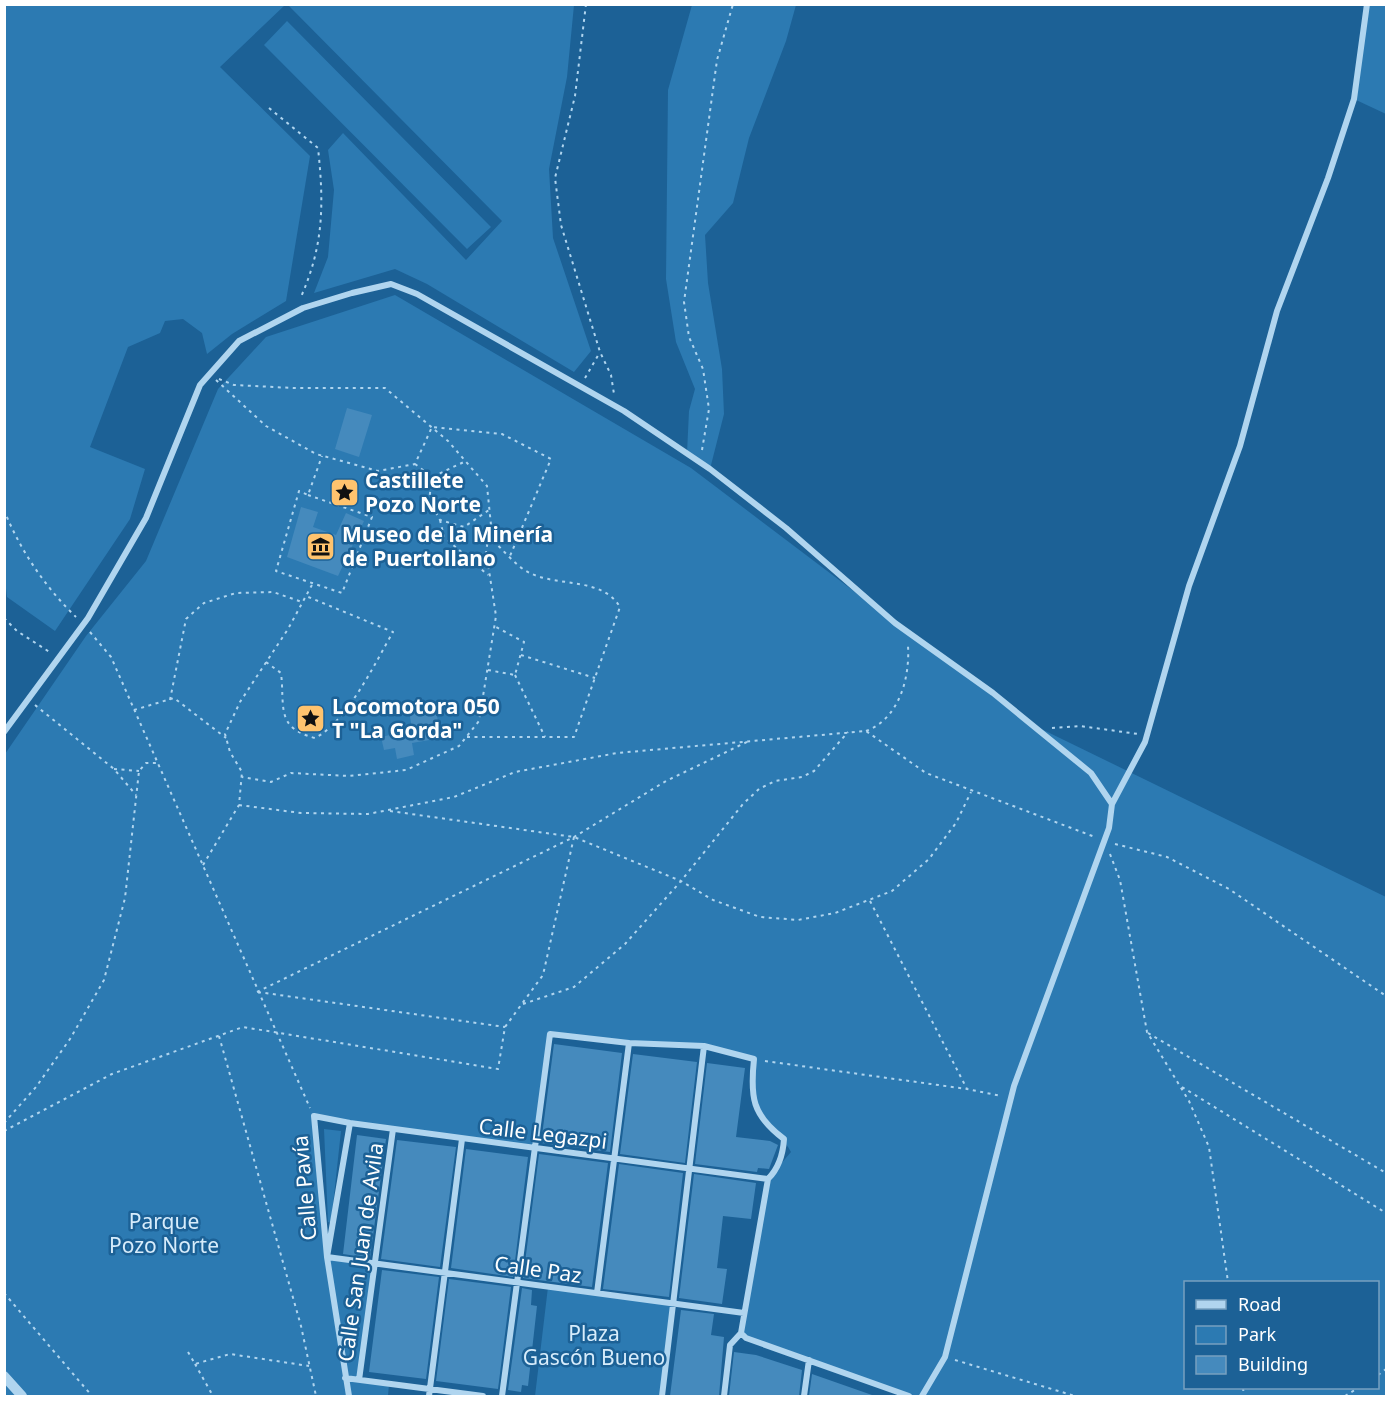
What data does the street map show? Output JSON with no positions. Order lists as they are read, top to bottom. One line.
{"streets":{"street":["Calle Legazpi","Calle Pavía","Calle San Juan de Avila","Calle Paz"]},"crossings":[["Calle Legazpi","Calle Pavía"],["Calle Legazpi","Calle San Juan de Avila"],["Calle Pavía","Calle San Juan de Avila"],["Calle Pavía","Calle Paz"],["Calle San Juan de Avila","Calle Paz"]],"parks":["Parque Pozo Norte","Plaza Gascón Bueno"],"places":{"place":["Castillete Pozo Norte","Locomotora 050 T \"La Gorda\""],"museum":["Museo de la Minería de Puertollano"]},"legend":["Road","Park","Building"]}
